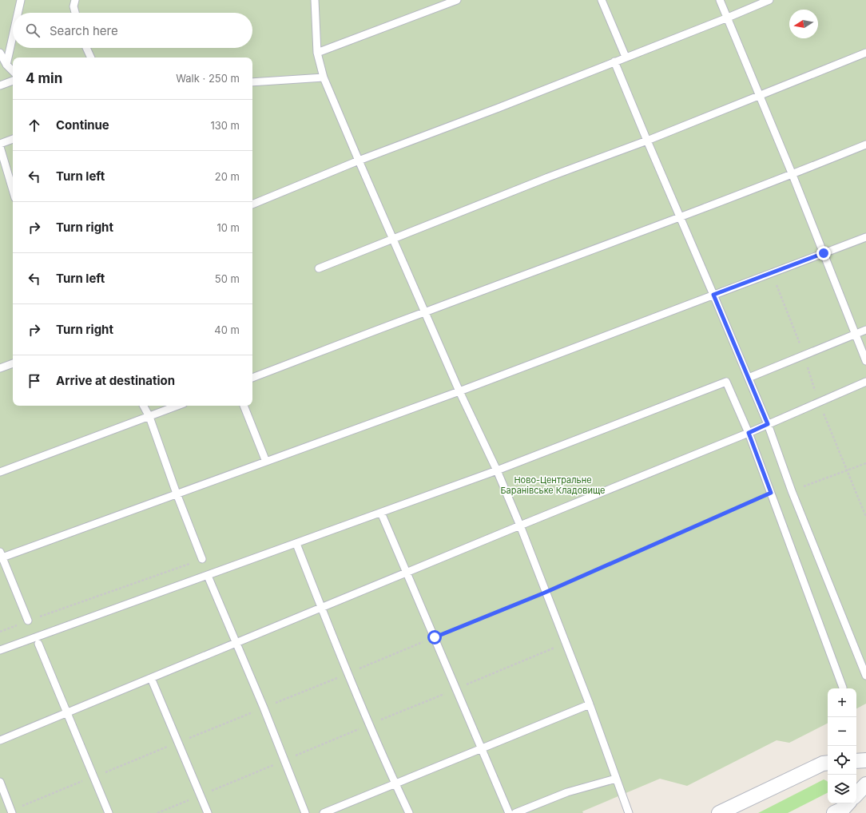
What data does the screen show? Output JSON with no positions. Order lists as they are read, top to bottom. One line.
{"parks":["Ново-Центральне Баранівське Кладовище"],"north":"left","page":{"search":"Search here","heading":["4 min","Walk · 250 m"],"list":[["Continue","130 m"],["Turn left","20 m"],["Turn right","10 m"],["Turn left","50 m"],["Turn right","40 m"],"Arrive at destination"],"map_buttons":["+","−"]}}
